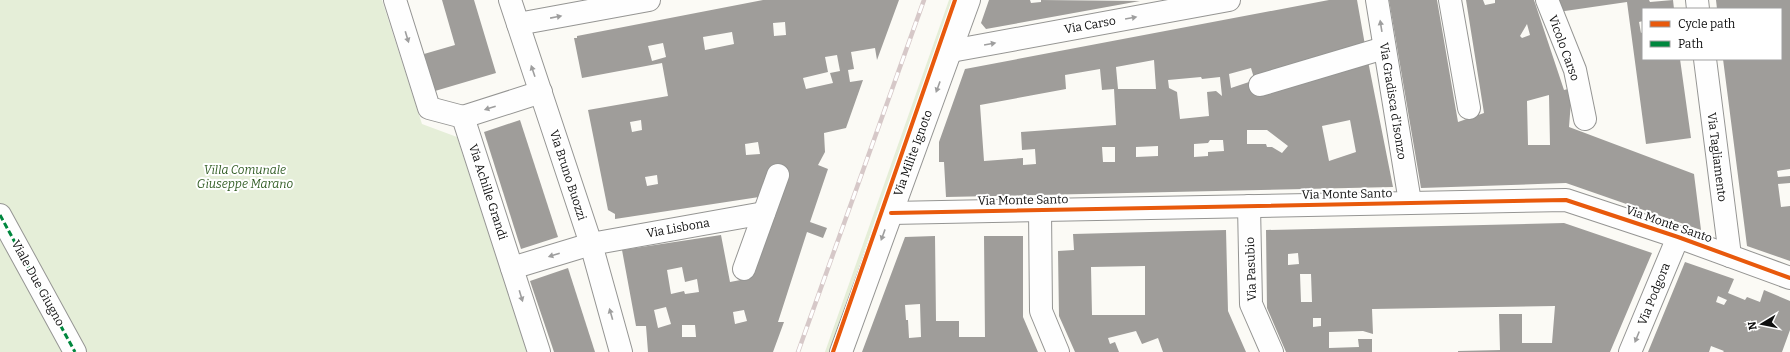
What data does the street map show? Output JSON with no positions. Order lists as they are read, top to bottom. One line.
{"streets":{"street":["Via Carso","Vicolo Carso","Via Gradisca d'Isonzo","Via Milite Ignoto","Via Tagliamento","Via Bruno Buozzi","Via Achille Grandi","Via Monte Santo","Via Lisbona","Via Pasubio","Viale Due Giugno","Via Podgora"]},"crossings":[["Via Carso","Via Milite Ignoto"],["Via Gradisca d'Isonzo","Via Monte Santo"],["Via Milite Ignoto","Via Monte Santo"],["Via Tagliamento","Via Monte Santo"],["Via Bruno Buozzi","Via Lisbona"],["Via Monte Santo","Via Pasubio"],["Via Monte Santo","Via Podgora"]],"one_way":["Via Carso","Via Bruno Buozzi","Via Achille Grandi","Via Podgora"],"parks":["Villa Comunale Giuseppe Marano"],"legend":["Cycle path","Path"],"north":"left"}
